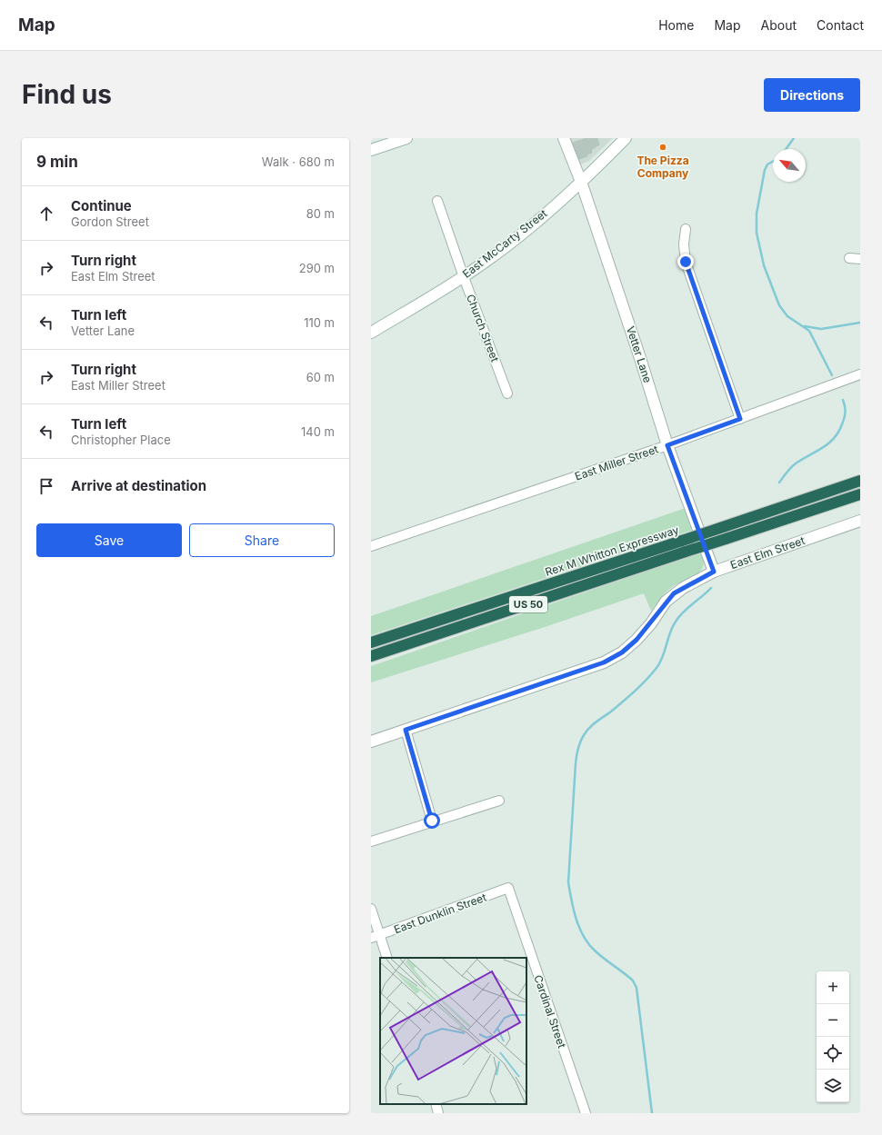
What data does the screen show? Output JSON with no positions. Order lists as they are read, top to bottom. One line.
{"streets":{"highway":["Rex M Whitton Expressway","US 50"],"street":["East McCarty Street","Church Street","Vetter Lane","East Miller Street","East Elm Street","East Dunklin Street","Cardinal Street"]},"crossings":[["East McCarty Street","Church Street"],["East McCarty Street","Vetter Lane"],["Vetter Lane","East Miller Street"],["Vetter Lane","East Elm Street"],["East Dunklin Street","Cardinal Street"]],"places":["The Pizza Company"],"north":"top left","page":{"header":"Map","nav":["Home","Map","About","Contact"],"buttons":["Directions",["Save","Share"]],"title":"Find us","heading":["9 min","Walk · 680 m"],"list":[["Continue","Gordon Street","80 m"],["Turn right","East Elm Street","290 m"],["Turn left","Vetter Lane","110 m"],["Turn right","East Miller Street","60 m"],["Turn left","Christopher Place","140 m"],"Arrive at destination"],"map_buttons":["+","−"]}}
